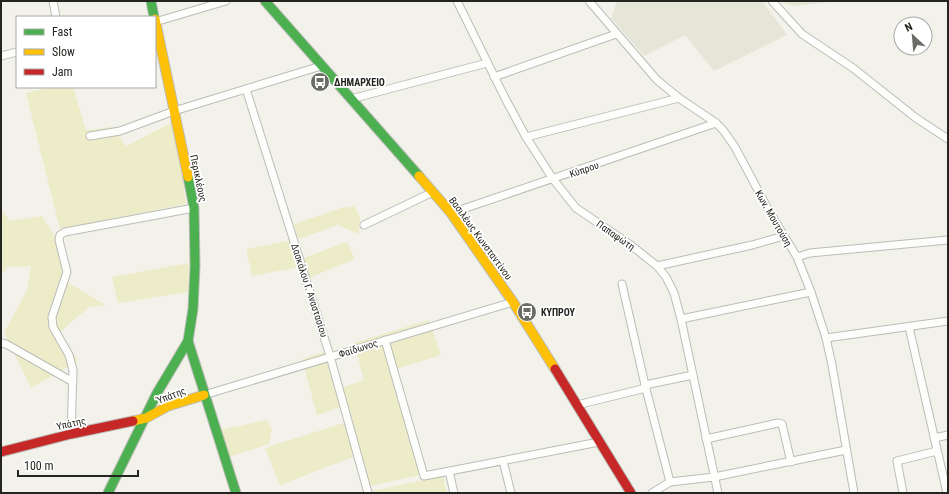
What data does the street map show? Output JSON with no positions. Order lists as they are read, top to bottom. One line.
{"streets":{"street":["Κύπρου","Περικλέους","Κων. Μουτούση","Παπαφώτη","Βασιλέως Κωνσταντίνου","Δασκάλου Γ. Αναστασίου","Φαίδωνος","Ύπάτης","Υπάτης"]},"crossings":[["Κύπρου","Κων. Μουτούση"],["Κύπρου","Παπαφώτη"],["Κύπρου","Βασιλέως Κωνσταντίνου"],["Περικλέους","Φαίδωνος"],["Περικλέους","Ύπάτης"],["Περικλέους","Υπάτης"],["Βασιλέως Κωνσταντίνου","Φαίδωνος"],["Δασκάλου Γ. Αναστασίου","Φαίδωνος"],["Φαίδωνος","Ύπάτης"],["Ύπάτης","Υπάτης"]],"places":{"bus stop":["ΔΗΜΑΡΧΕΙΟ","ΚΥΠΡΟΥ"]},"legend":["Fast","Slow","Jam"],"scale_bar":"100 m","north":"top left"}
